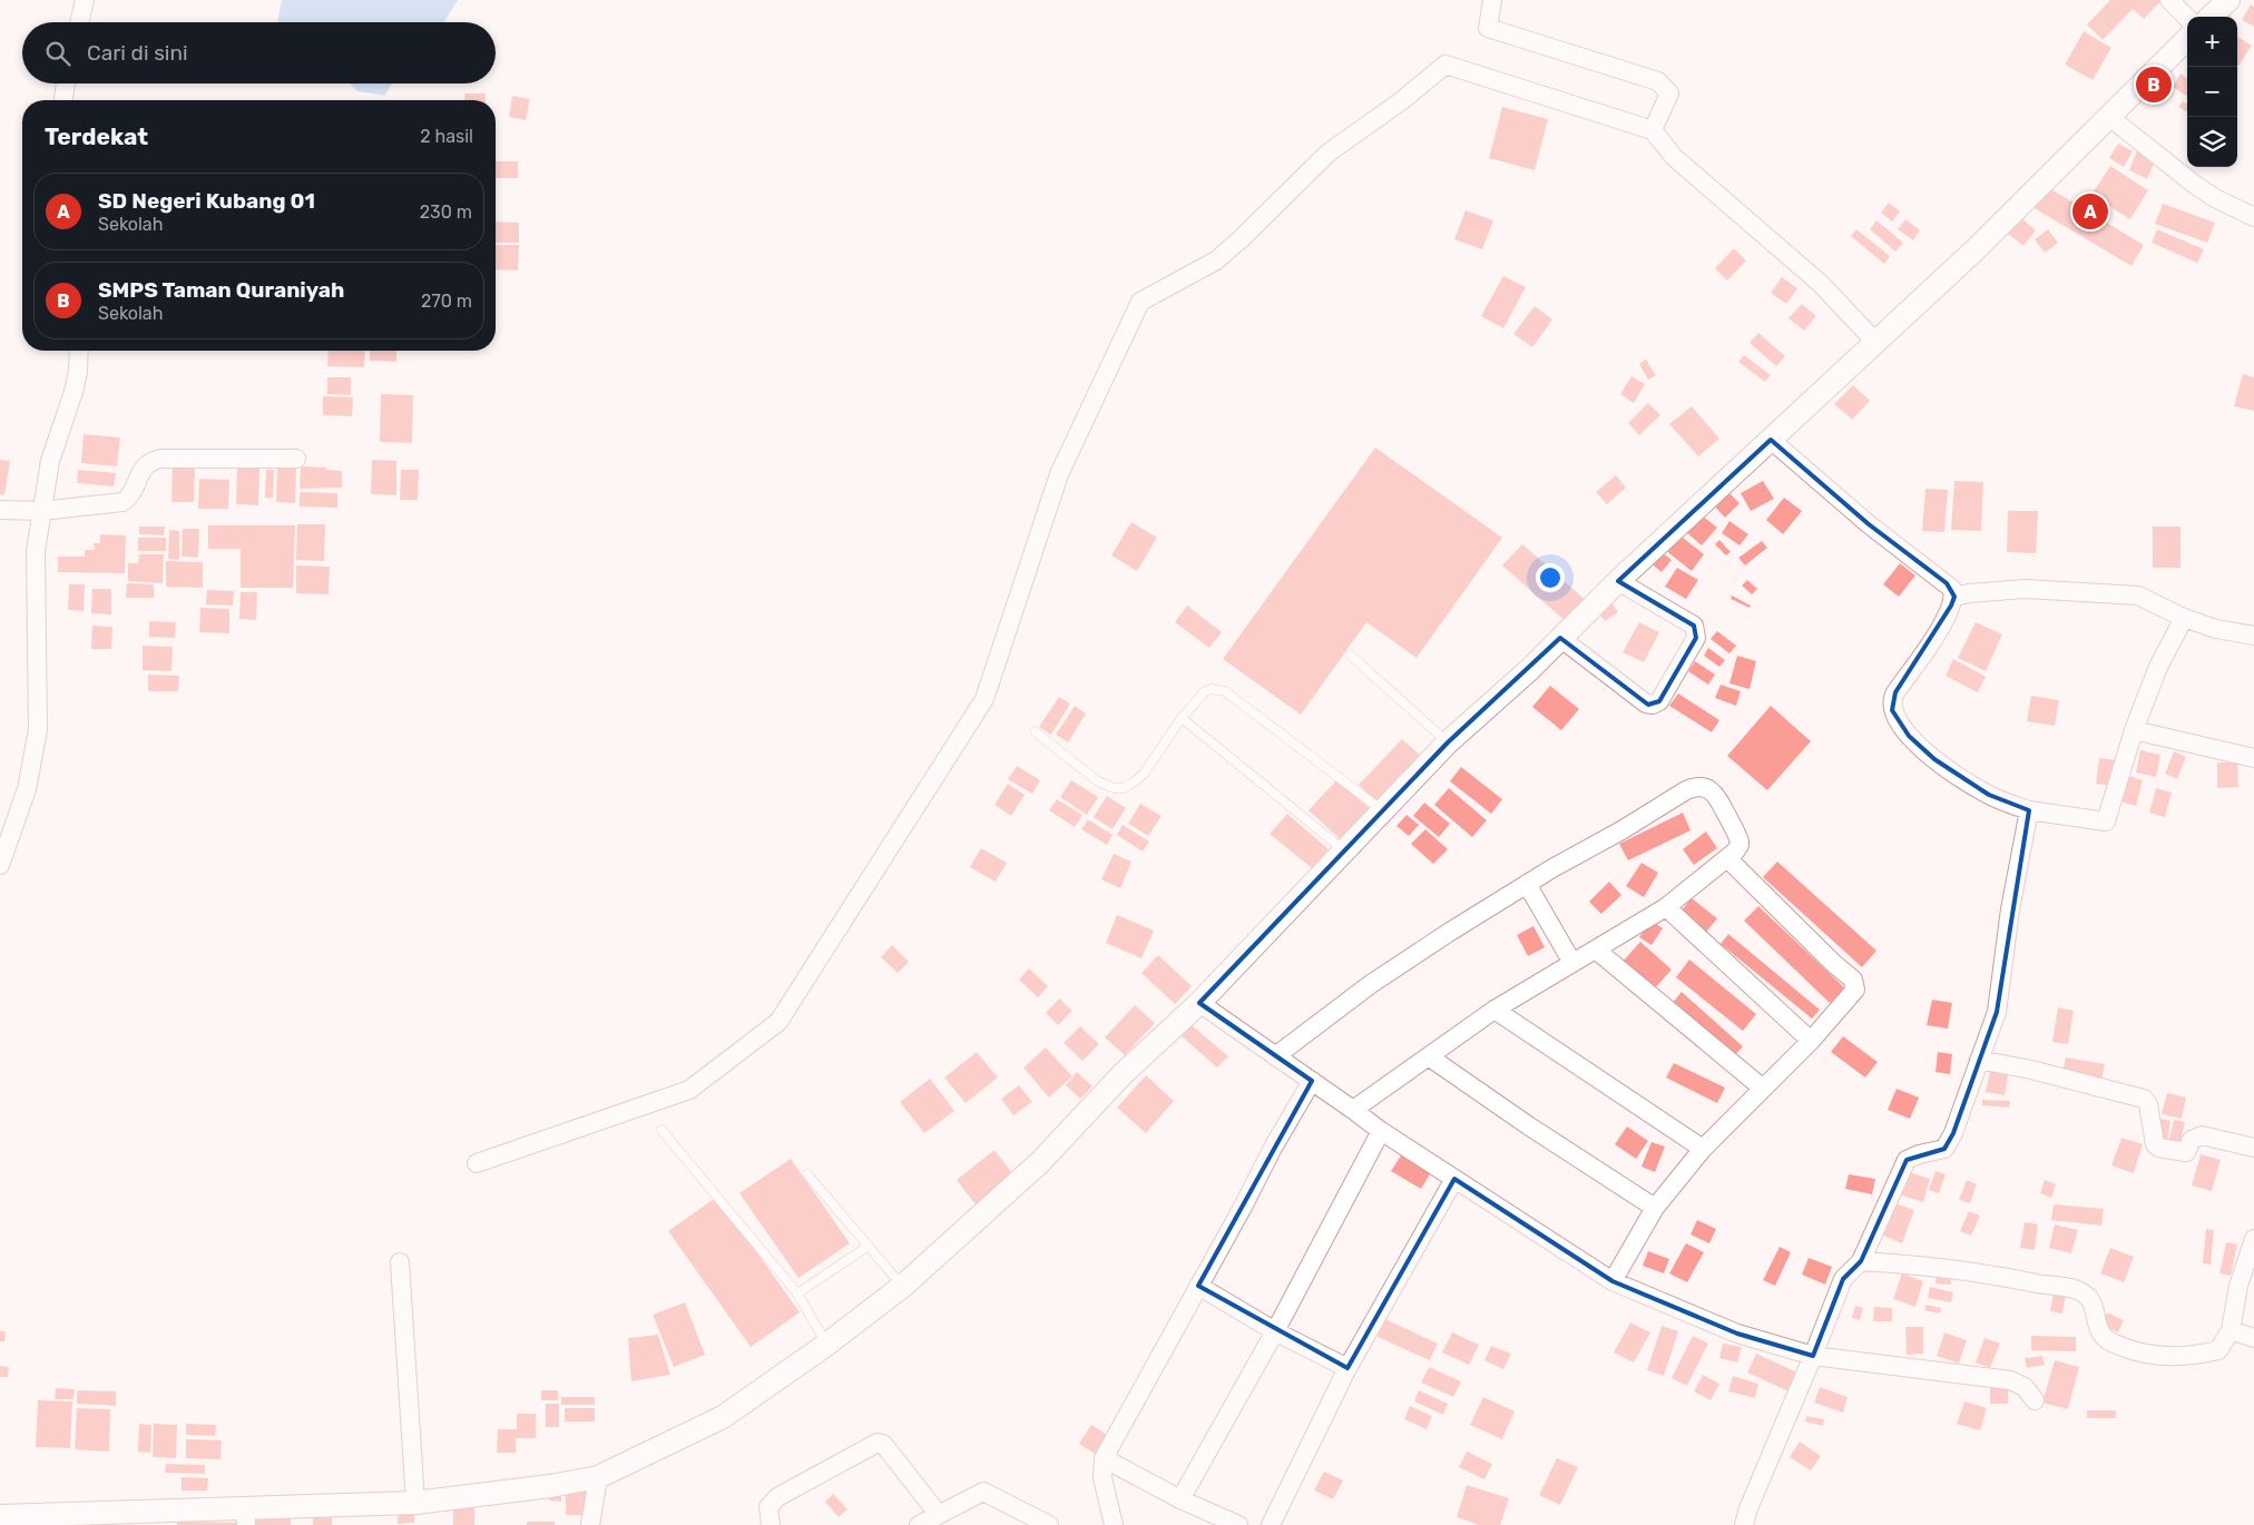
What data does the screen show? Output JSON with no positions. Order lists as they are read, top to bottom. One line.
{"page":{"map_buttons":["+","−"],"search":"Cari di sini","pins":["B","A"],"heading":["Terdekat","2 hasil"],"list":[{"mark":"A","name":"SD Negeri Kubang 01","note":"Sekolah","value":"230 m"},{"mark":"B","name":"SMPS Taman Quraniyah","note":"Sekolah","value":"270 m"}]}}
